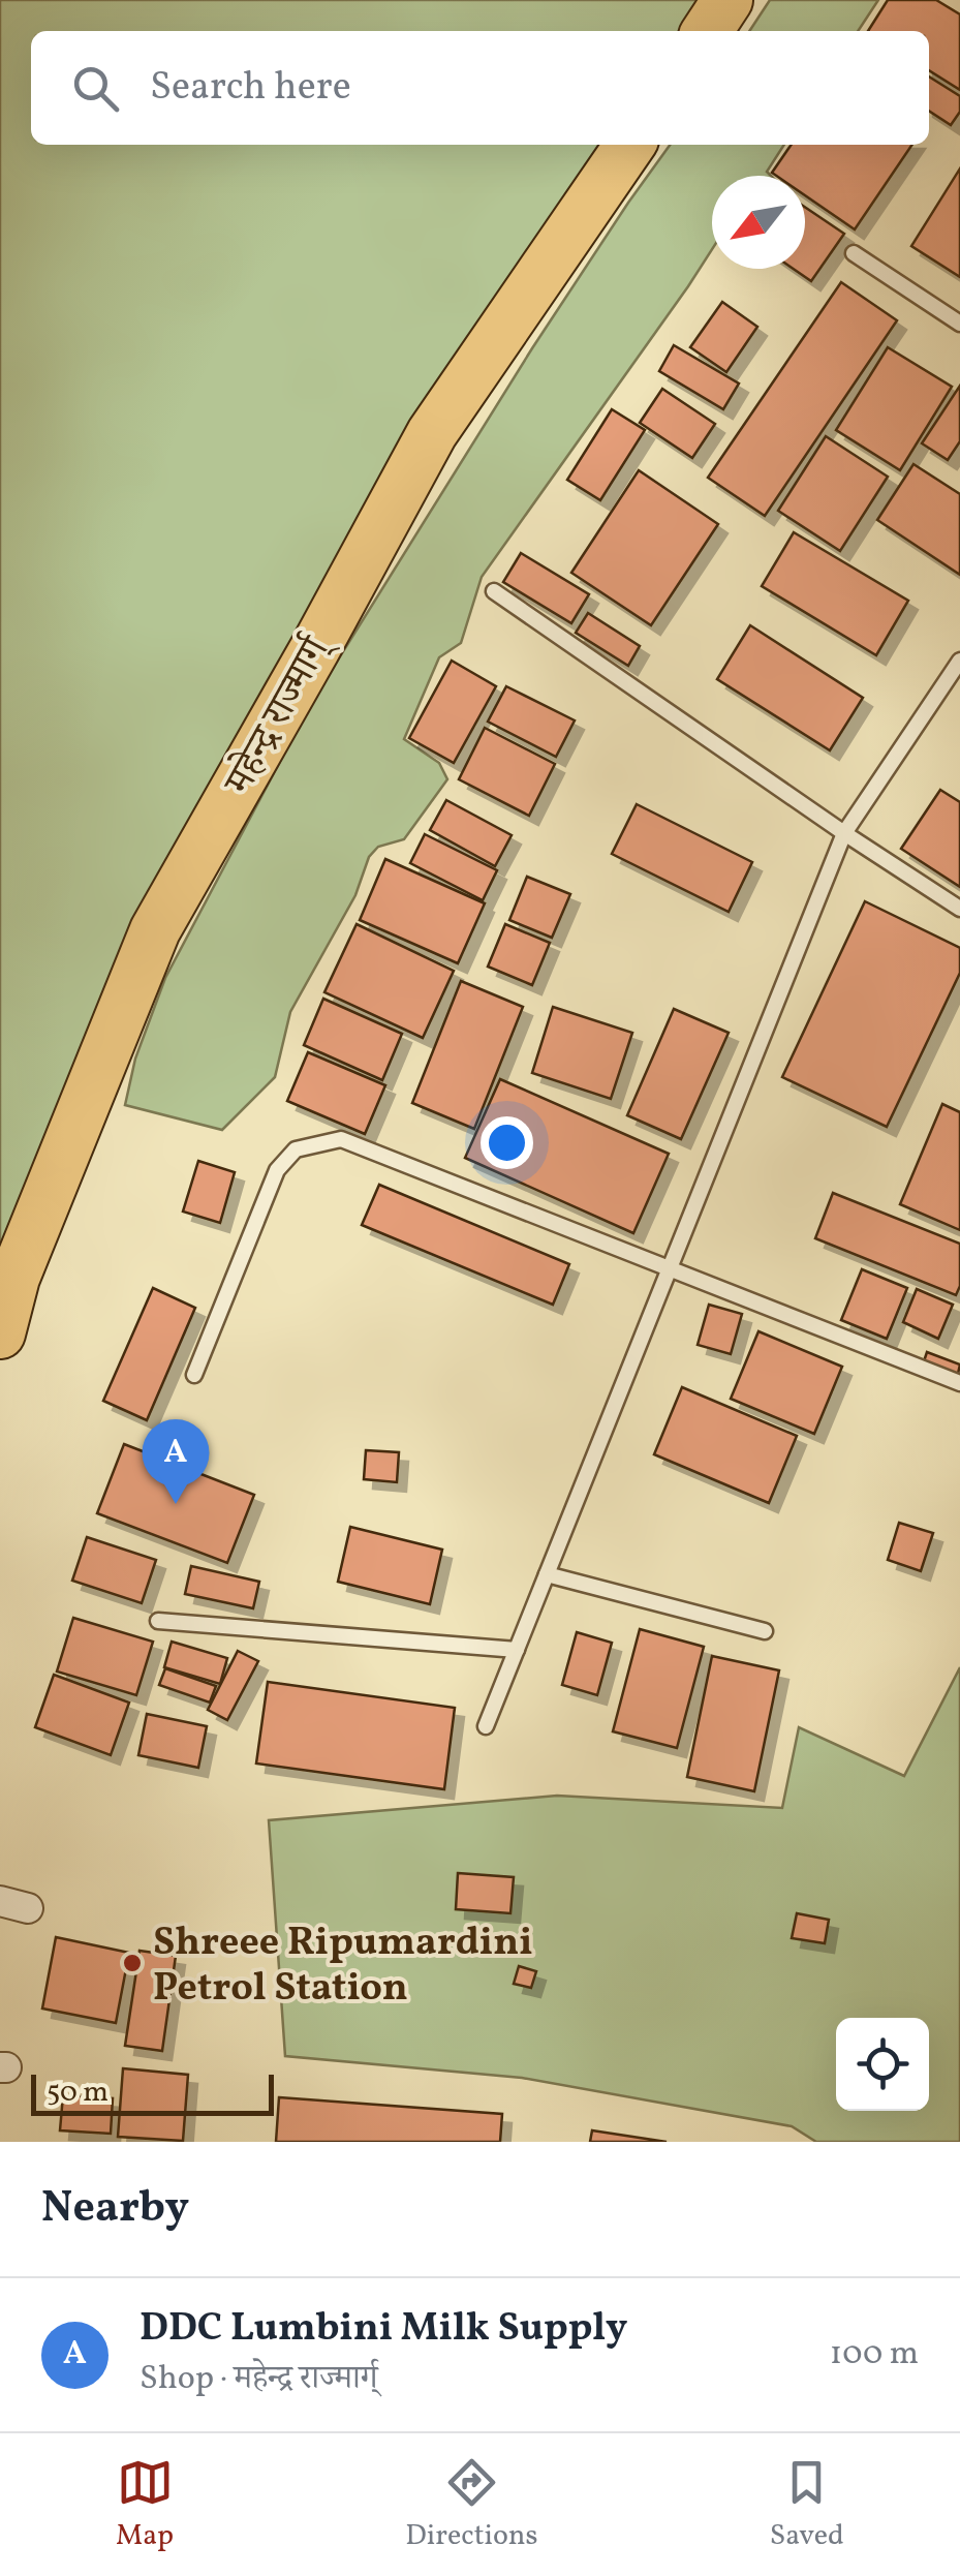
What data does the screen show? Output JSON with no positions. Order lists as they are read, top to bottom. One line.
{"streets":{"highway":["महेन्द्र राज्मार्ग्"]},"places":["Shreee Ripumardini Petrol Station"],"scale_bar":"50 m","north":"bottom left","page":{"search":"Search here","pins":"A","scale":"50 m","heading":"Nearby","list":[{"mark":"A","name":"DDC Lumbini Milk Supply","note":"Shop · महेन्द्र राज्मार्ग्","value":"100 m"}],"nav":["Map","Directions","Saved"]}}
